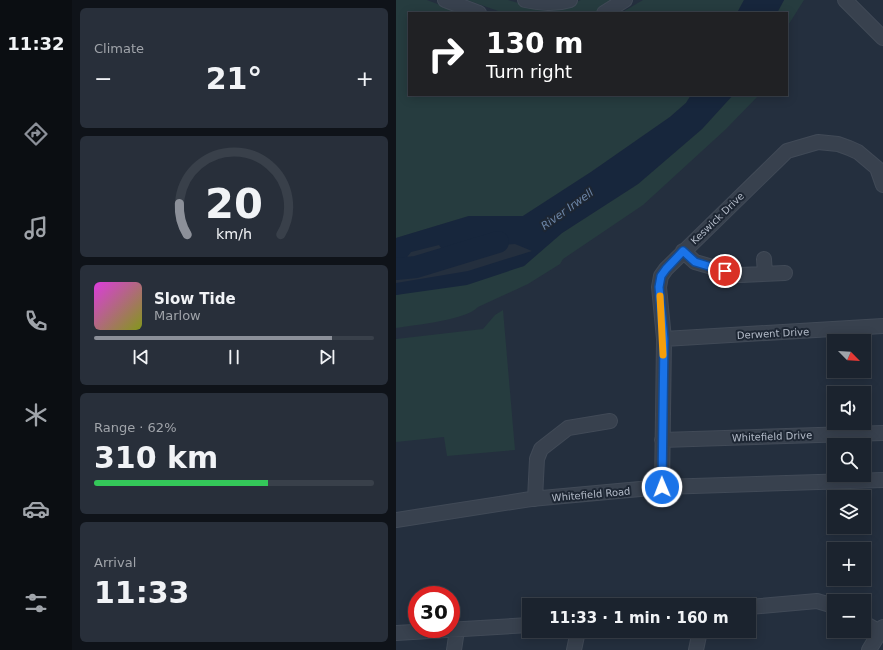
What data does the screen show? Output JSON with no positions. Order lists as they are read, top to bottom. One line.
{"streets":{"street":["Keswick Drive","Derwent Drive","Whitefield Drive","Whitefield Road"]},"crossings":[["Keswick Drive","Derwent Drive"],["Keswick Drive","Whitefield Drive"],["Keswick Drive","Whitefield Road"]],"water":["River Irwell"],"north":"bottom right","page":{"tabs":"11:32","tile":["Climate",["Range · 62%","310 km"],["Arrival","11:33"]],"turn":["130 m","Turn right"],"heat":["−","21°","+"],"song":["Slow Tide","Marlow"],"map_buttons":["+","−"],"limit":"30","trip":"11:33 · 1 min · 160 m","gauge":["20","km/h"]}}
